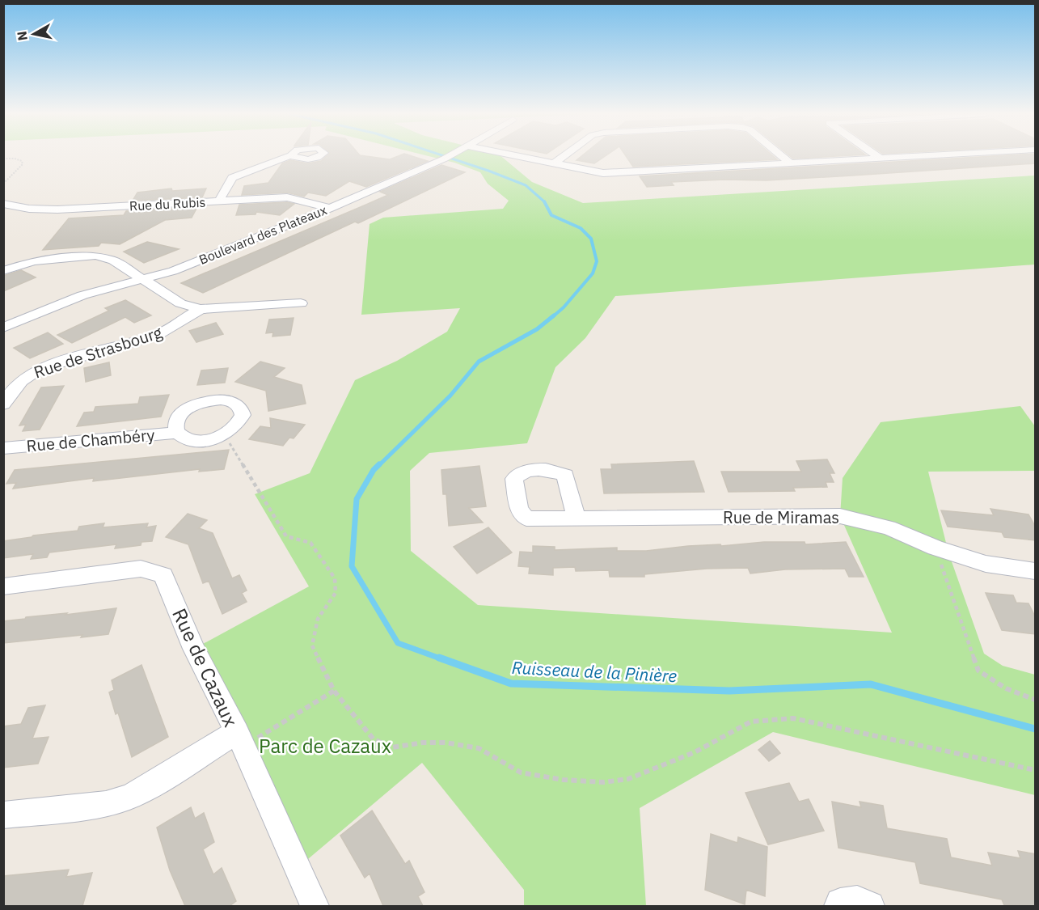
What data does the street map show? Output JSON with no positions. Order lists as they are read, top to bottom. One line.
{"streets":{"street":["Rue du Rubis","Boulevard des Plateaux","Rue de Strasbourg","Rue de Chambéry","Rue de Miramas","Rue de Cazaux"]},"crossings":[["Rue du Rubis","Boulevard des Plateaux"]],"water":["Ruisseau de la Pinière"],"parks":["Parc de Cazaux"],"north":"left"}
